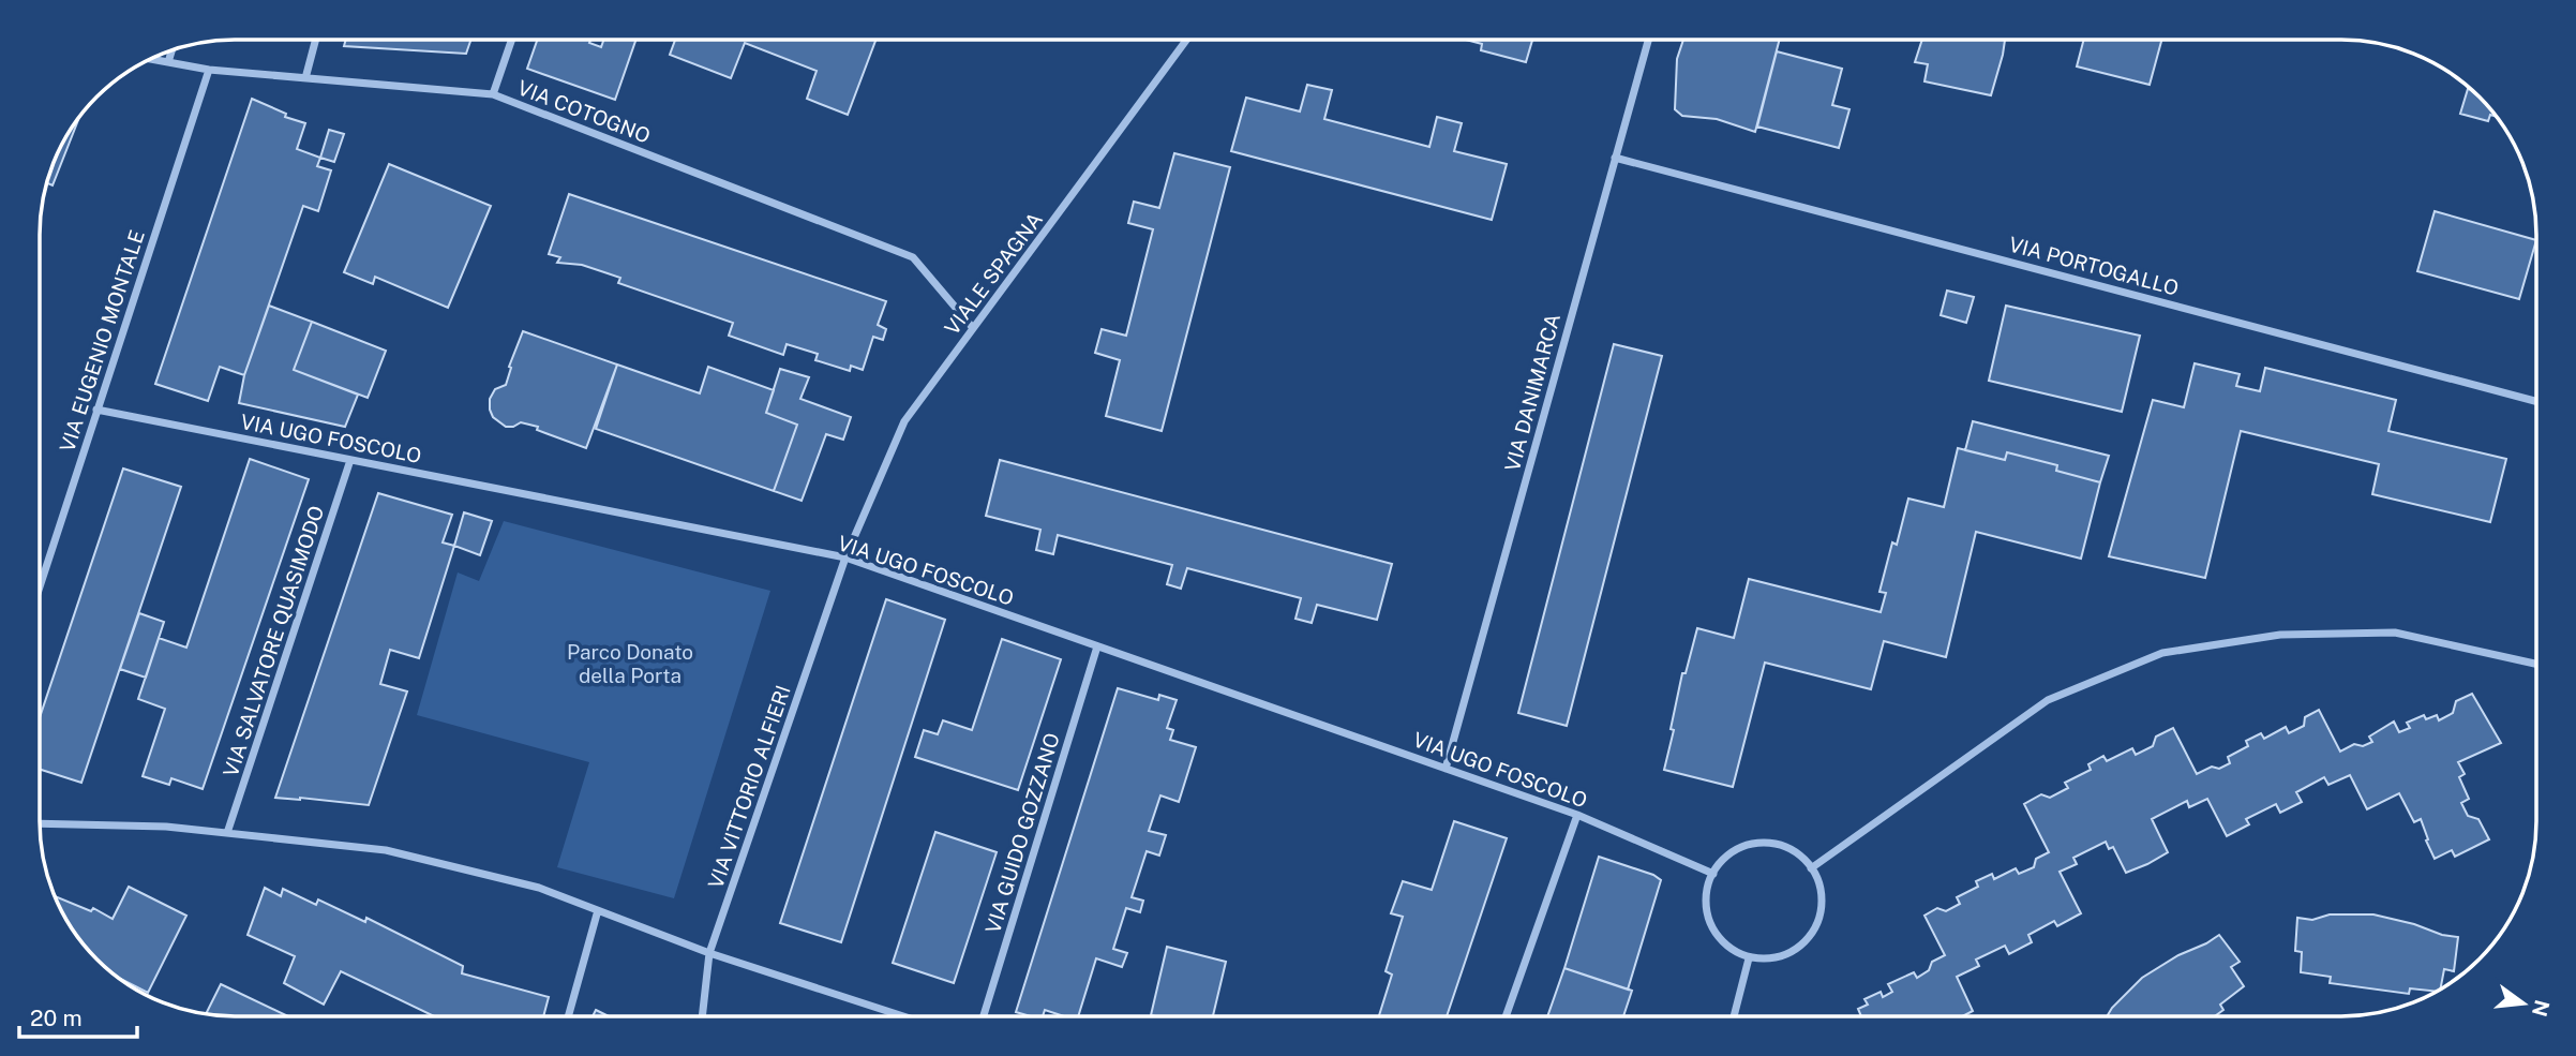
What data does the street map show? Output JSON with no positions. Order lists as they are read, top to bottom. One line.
{"streets":{"street":["VIA COTOGNO","VIA PORTOGALLO","VIALE SPAGNA","VIA EUGENIO MONTALE","VIA DANIMARCA","VIA UGO FOSCOLO","VIA SALVATORE QUASIMODO","VIA VITTORIO ALFIERI","VIA GUIDO GOZZANO"]},"crossings":[["VIA COTOGNO","VIALE SPAGNA"],["VIA COTOGNO","VIA EUGENIO MONTALE"],["VIA PORTOGALLO","VIA DANIMARCA"],["VIALE SPAGNA","VIA UGO FOSCOLO"],["VIALE SPAGNA","VIA VITTORIO ALFIERI"],["VIA EUGENIO MONTALE","VIA UGO FOSCOLO"],["VIA DANIMARCA","VIA UGO FOSCOLO"],["VIA UGO FOSCOLO","VIA SALVATORE QUASIMODO"],["VIA UGO FOSCOLO","VIA VITTORIO ALFIERI"],["VIA UGO FOSCOLO","VIA GUIDO GOZZANO"]],"parks":["Parco Donato della Porta"],"scale_bar":"20 m","north":"right"}
